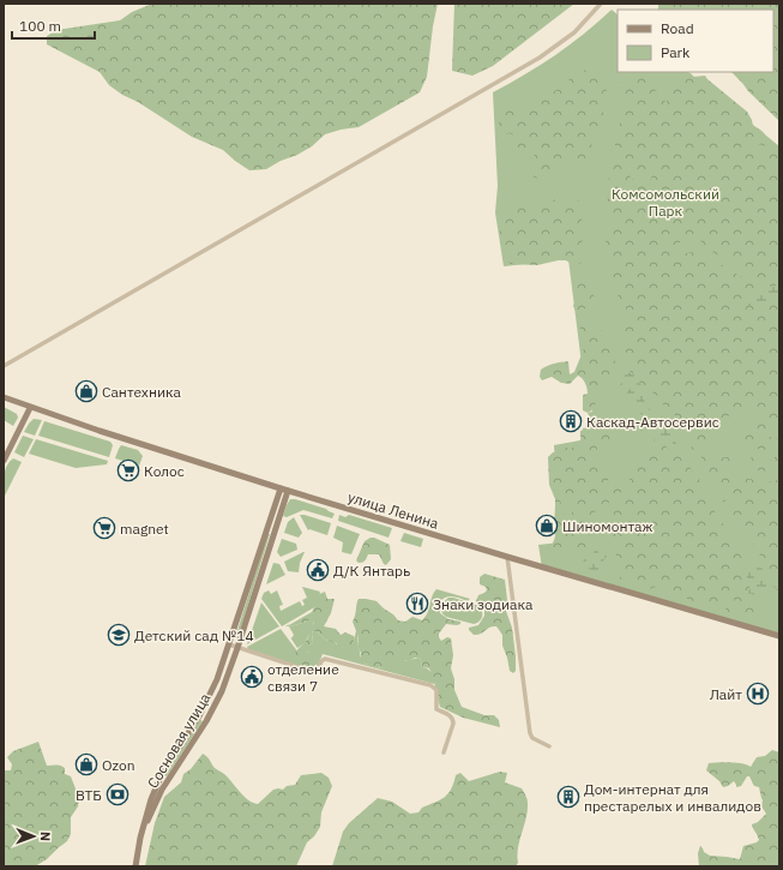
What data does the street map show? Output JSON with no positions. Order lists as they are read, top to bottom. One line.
{"streets":{"street":["улица Ленина","Сосновая улица"]},"crossings":[["улица Ленина","Сосновая улица"]],"parks":["Комсомольский Парк"],"places":{"shop":["Сантехника","Шиномонтаж","Ozon"],"building":["Каскад-Автосервис","Дом-интернат для престарелых и инвалидов"],"supermarket":["Колос","magnet"],"public building":["Д/К Янтарь","отделение связи 7"],"restaurant":["Знаки зодиака"],"school or university":["Детский сад №14"],"hospital":["Лайт"],"bank":["ВТБ"]},"legend":["Road","Park"],"scale_bar":"100 m","north":"right"}
